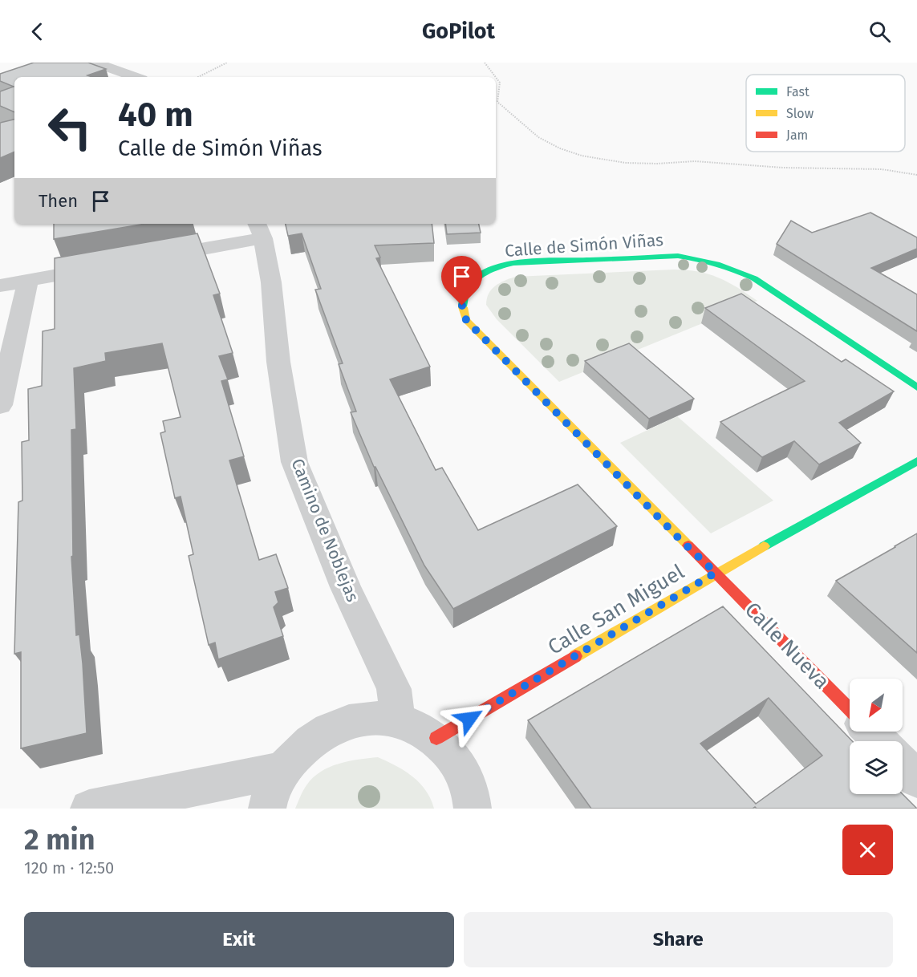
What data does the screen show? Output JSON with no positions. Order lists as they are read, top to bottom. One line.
{"streets":{"street":["Calle de Simón Viñas","Camino de Noblejas","Calle San Miguel","Calle Nueva"]},"crossings":[["Calle de Simón Viñas","Calle San Miguel"],["Calle de Simón Viñas","Calle Nueva"],["Calle San Miguel","Calle Nueva"]],"legend":["Fast","Slow","Jam"],"north":"bottom left","page":{"header":"GoPilot","turn":["40 m","Calle de Simón Viñas"],"then":"Then","heading":["2 min","120 m · 12:50"],"buttons":["Exit","Share"]}}
